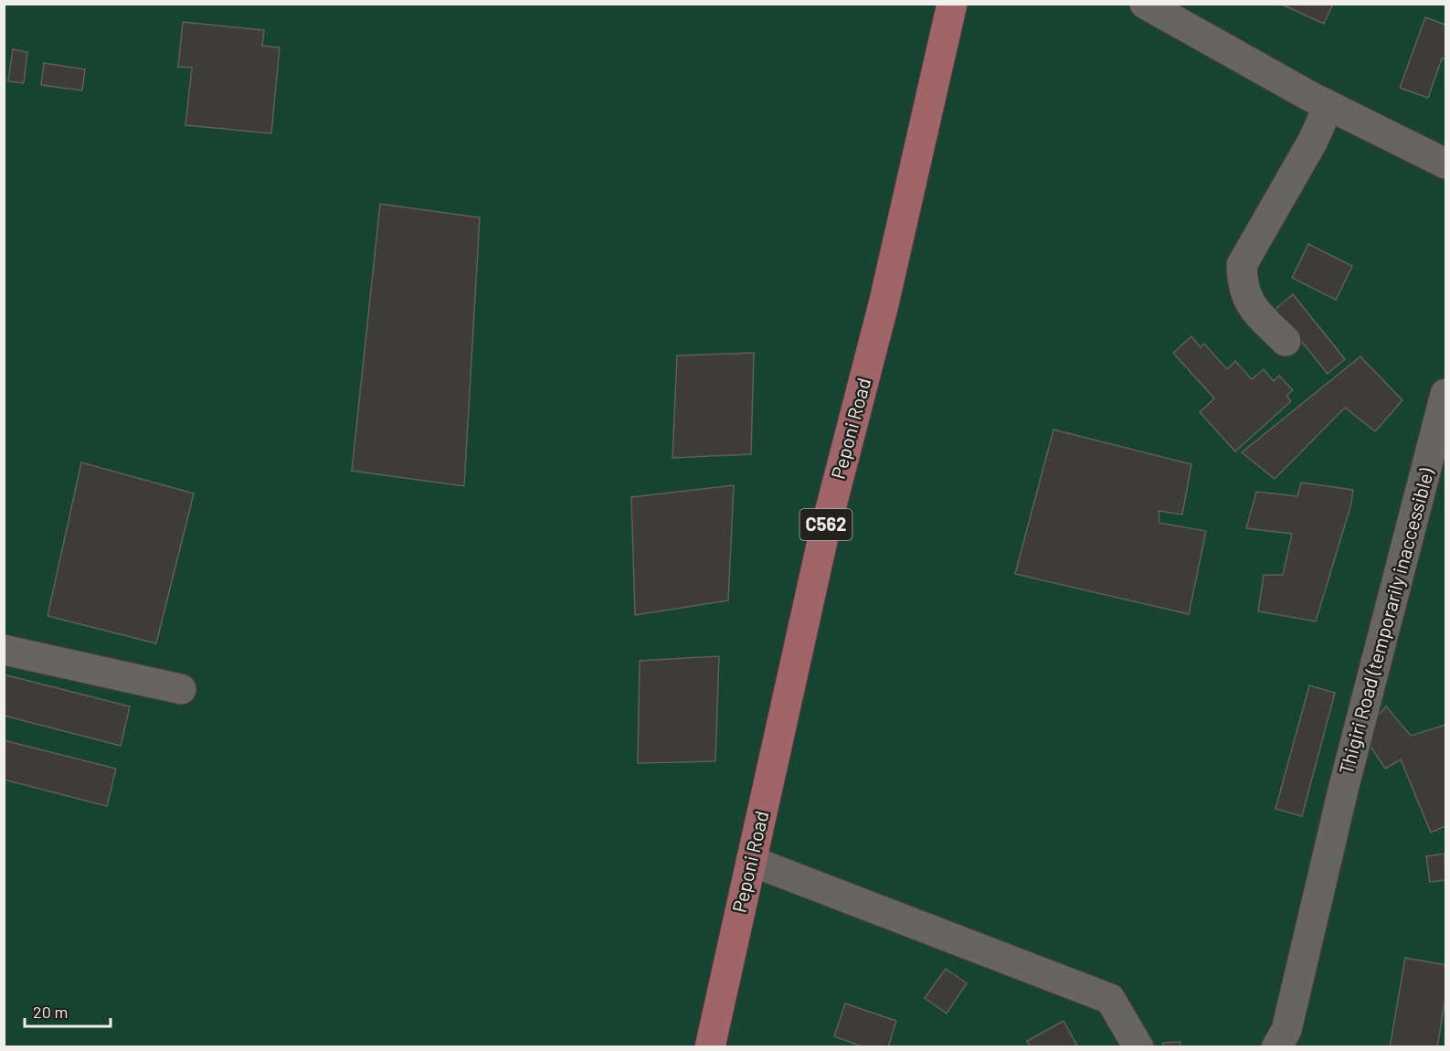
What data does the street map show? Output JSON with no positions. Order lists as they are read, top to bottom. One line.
{"streets":{"main road":["Peponi Road","C562"],"street":["Thigiri Road (temporarily inaccessible)"]},"scale_bar":"20 m"}
